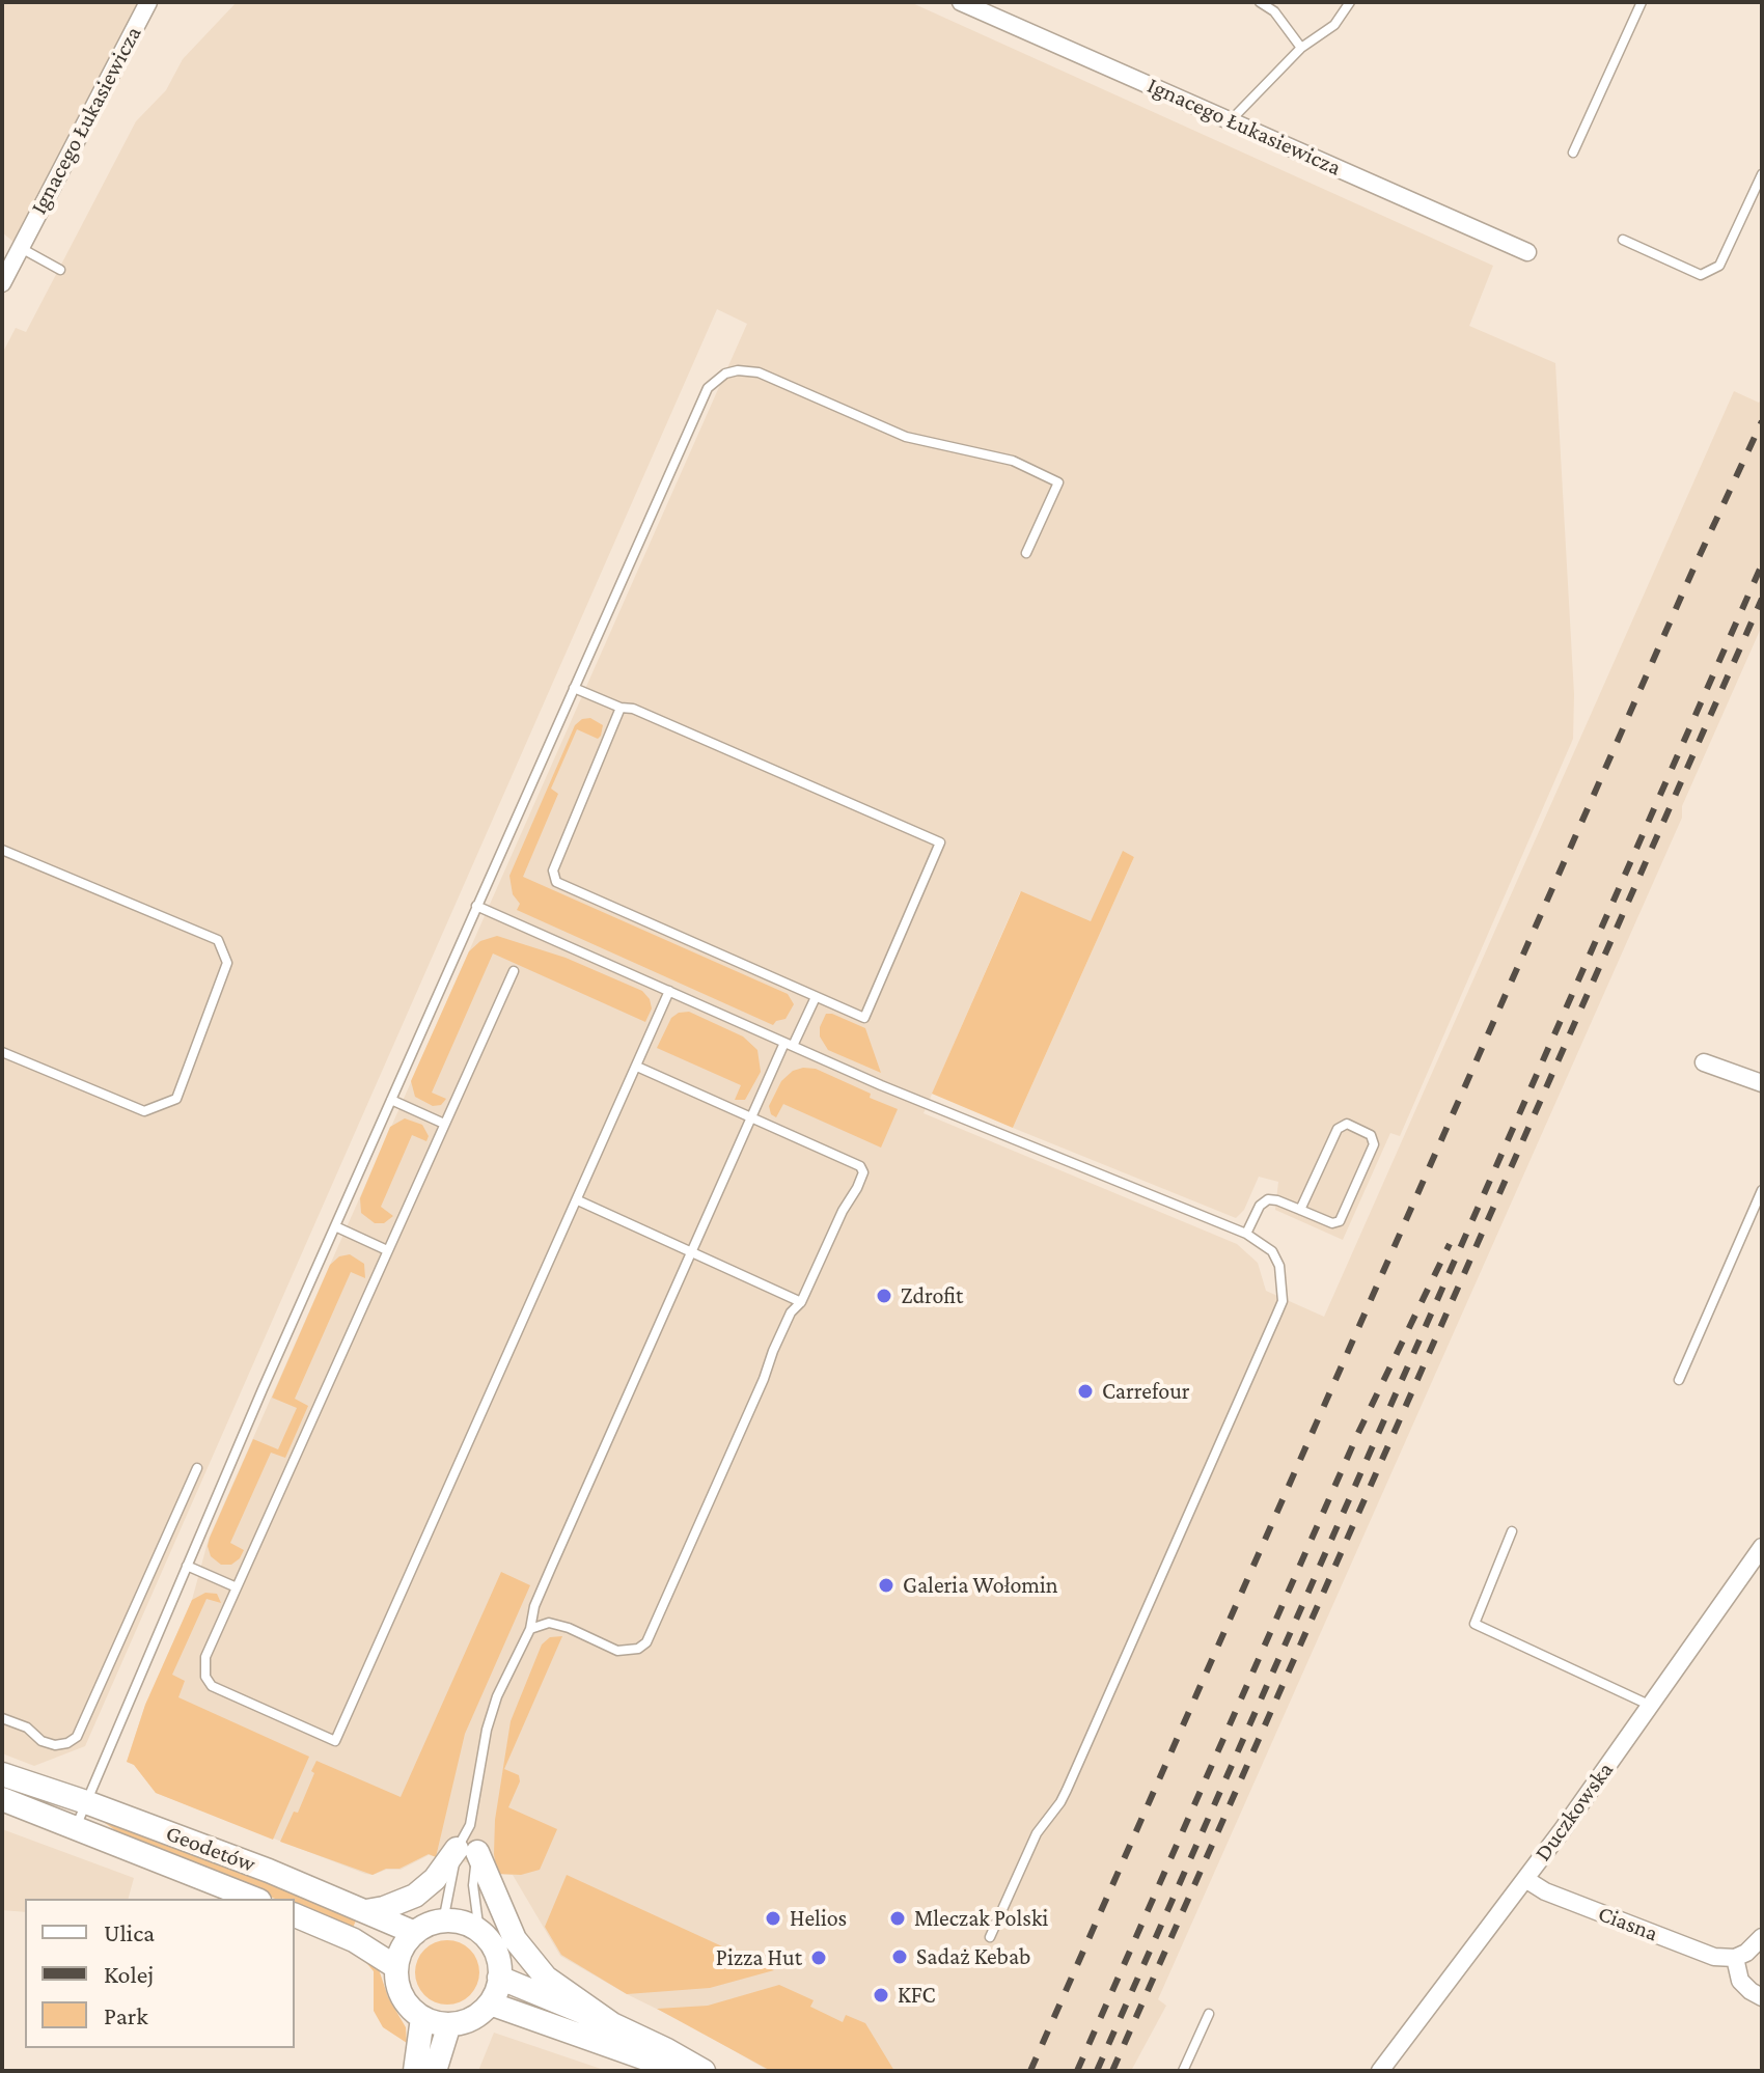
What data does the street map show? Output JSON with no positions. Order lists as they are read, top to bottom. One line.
{"streets":{"main road":["Geodetów"],"street":["Ignacego Łukasiewicza","Duczkowska","Ciasna"]},"crossings":[["Duczkowska","Ciasna"]],"places":["Zdrofit","Carrefour","Galeria Wołomin","Helios","Mleczak Polski","Sadaż Kebab","Pizza Hut","KFC"],"legend":["Ulica","Kolej","Park"]}
